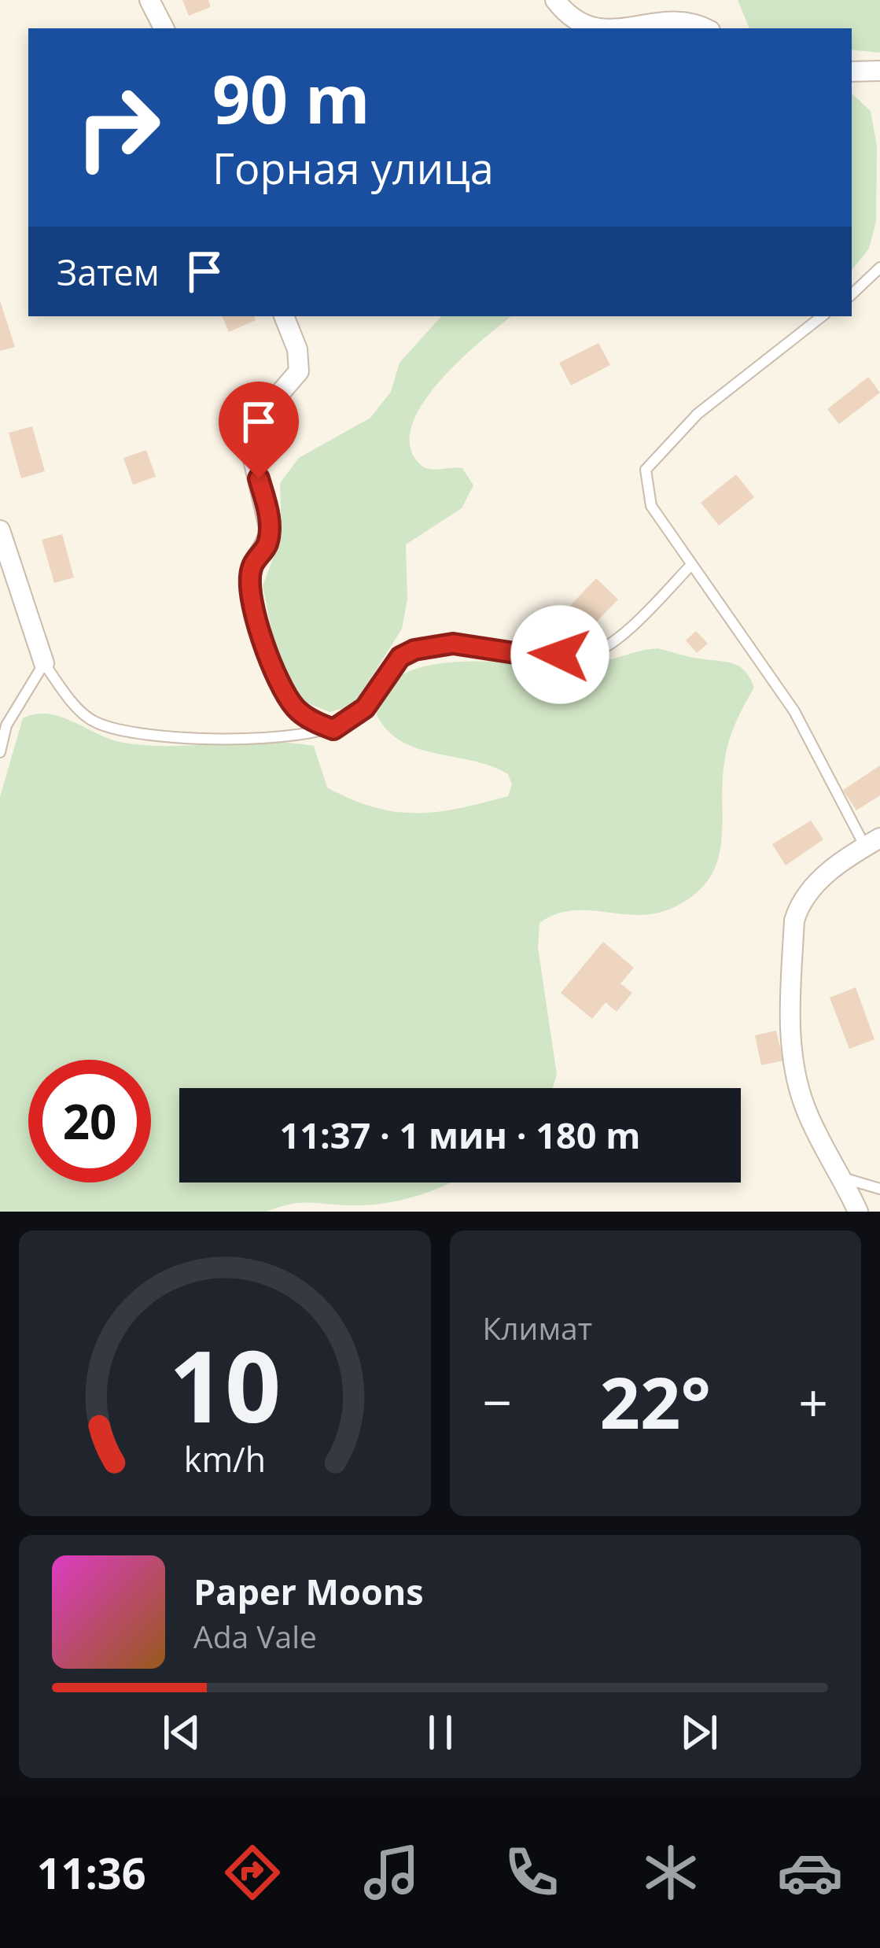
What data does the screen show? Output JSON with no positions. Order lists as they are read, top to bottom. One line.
{"page":{"turn":["90 m","Горная улица"],"then":"Затем","limit":"20","trip":"11:37 · 1 мин · 180 m","tile":"Климат","heat":["−","22°","+"],"song":["Paper Moons","Ada Vale"],"tabs":"11:36","gauge":["10","km/h"]}}
